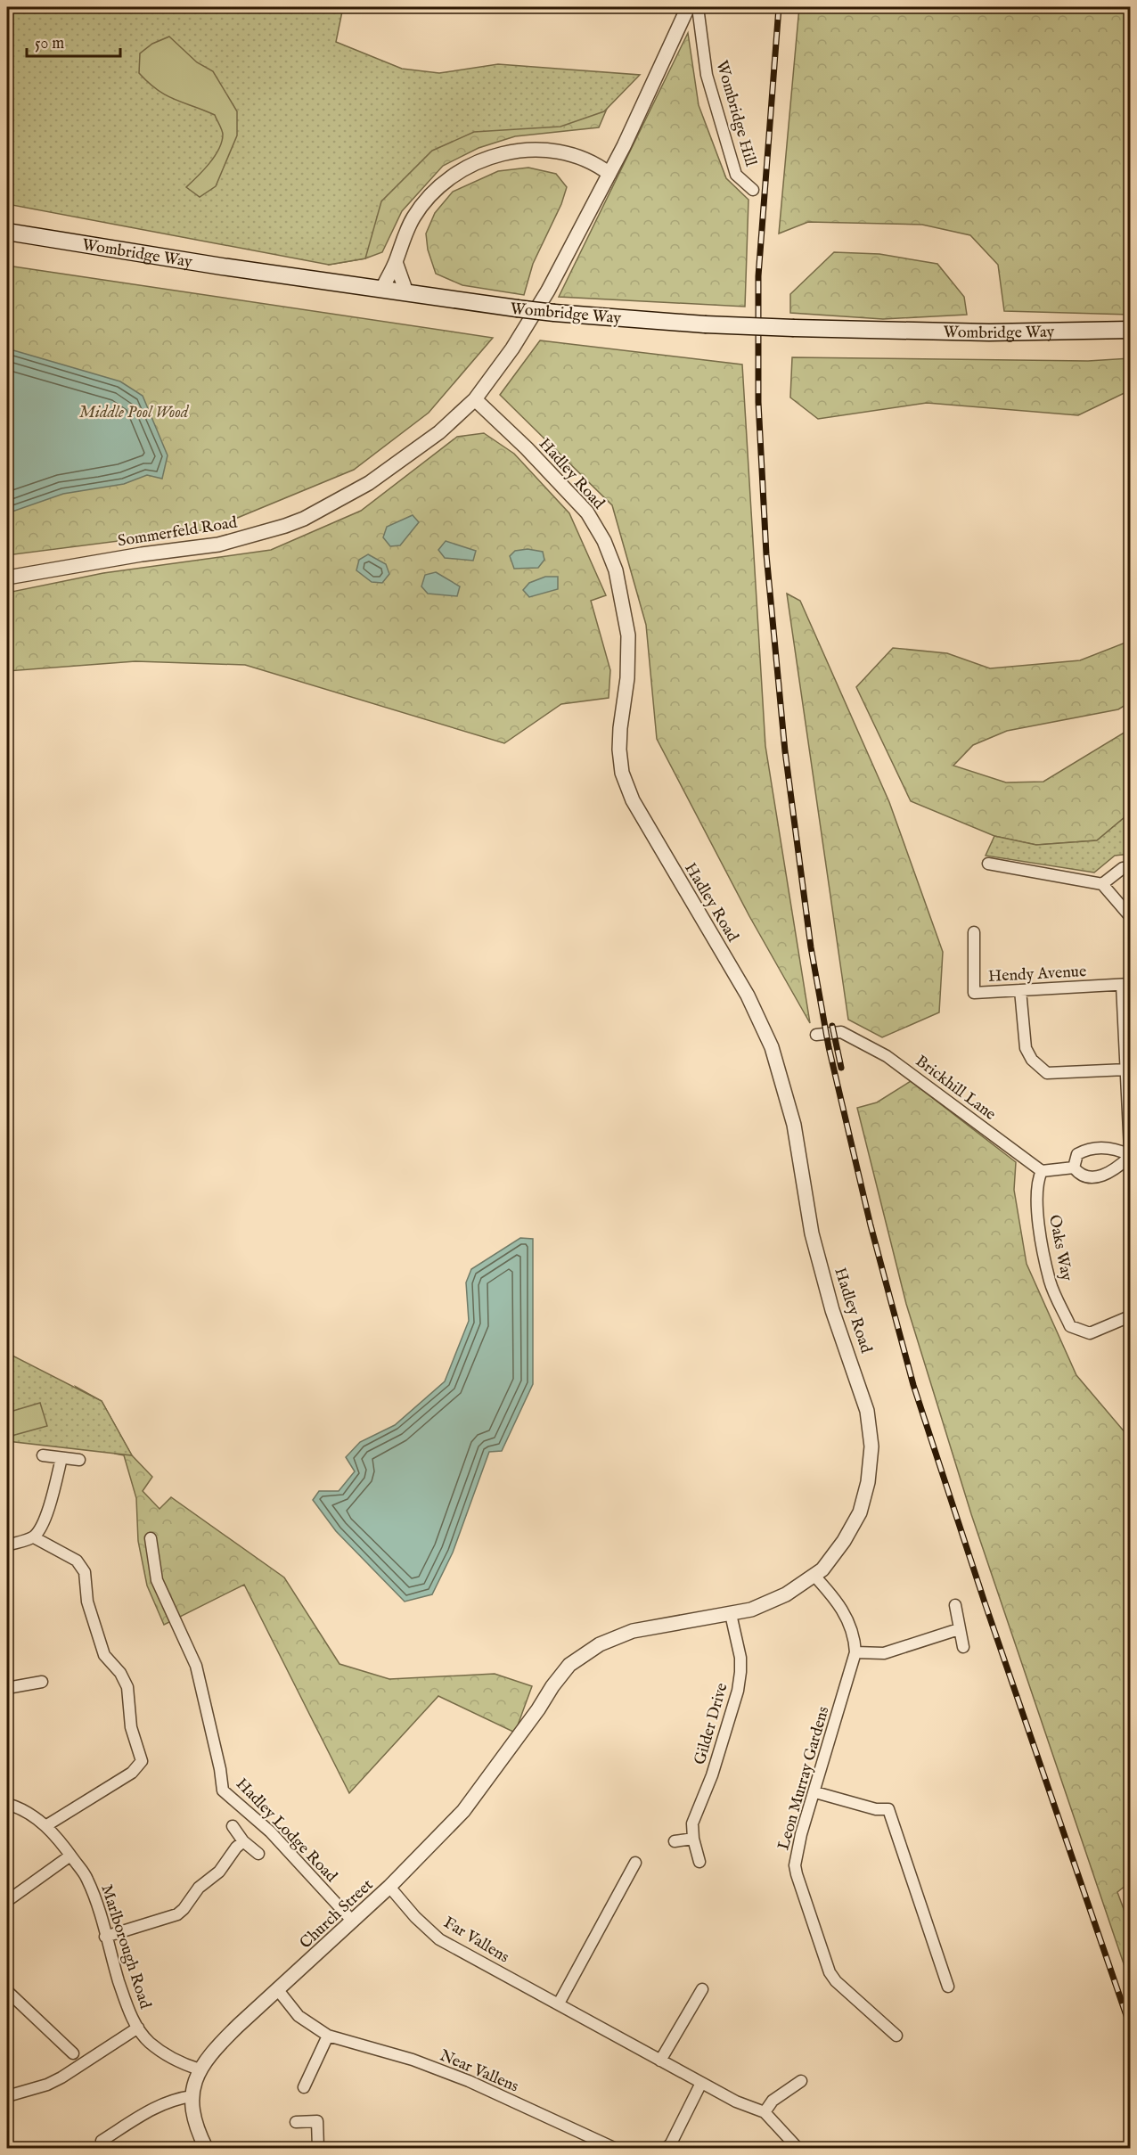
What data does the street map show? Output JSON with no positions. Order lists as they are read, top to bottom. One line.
{"streets":{"main road":["Wombridge Way"],"street":["Wombridge Hill","Hadley Road","Sommerfeld Road","Hendy Avenue","Brickhill Lane","Oaks Way","Gilder Drive","Leon Murray Gardens","Hadley Lodge Road","Church Street","Far Vallens","Marlborough Road","Near Vallens"]},"crossings":[["Hadley Road","Sommerfeld Road"],["Hadley Road","Gilder Drive"],["Hadley Road","Leon Murray Gardens"],["Hadley Road","Church Street"],["Brickhill Lane","Oaks Way"],["Hadley Lodge Road","Church Street"],["Church Street","Far Vallens"],["Church Street","Marlborough Road"],["Church Street","Near Vallens"]],"parks":["Middle Pool Wood"],"scale_bar":"50 m"}
